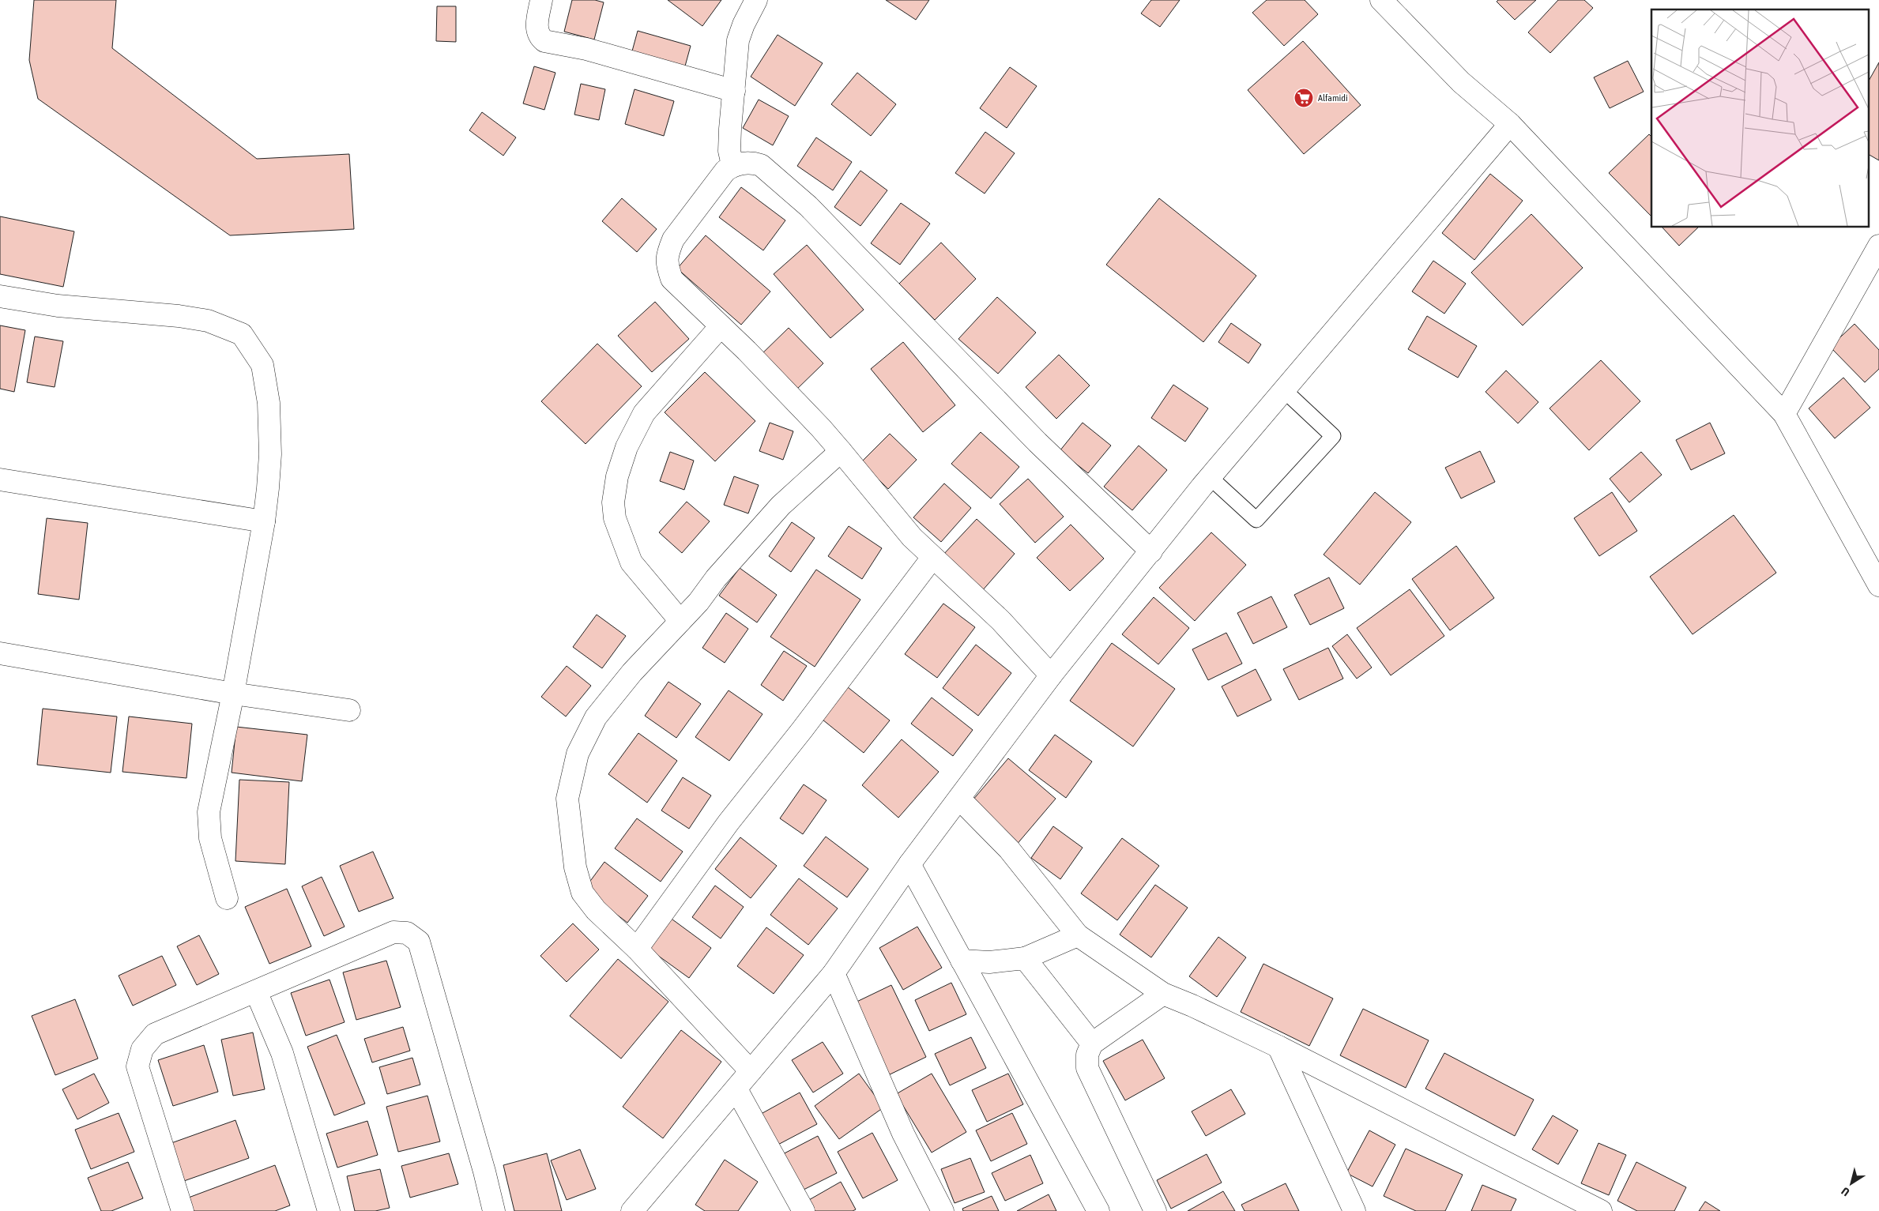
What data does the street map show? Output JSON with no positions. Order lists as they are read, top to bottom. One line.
{"places":{"supermarket":["Alfamidi"]},"north":"bottom left"}
